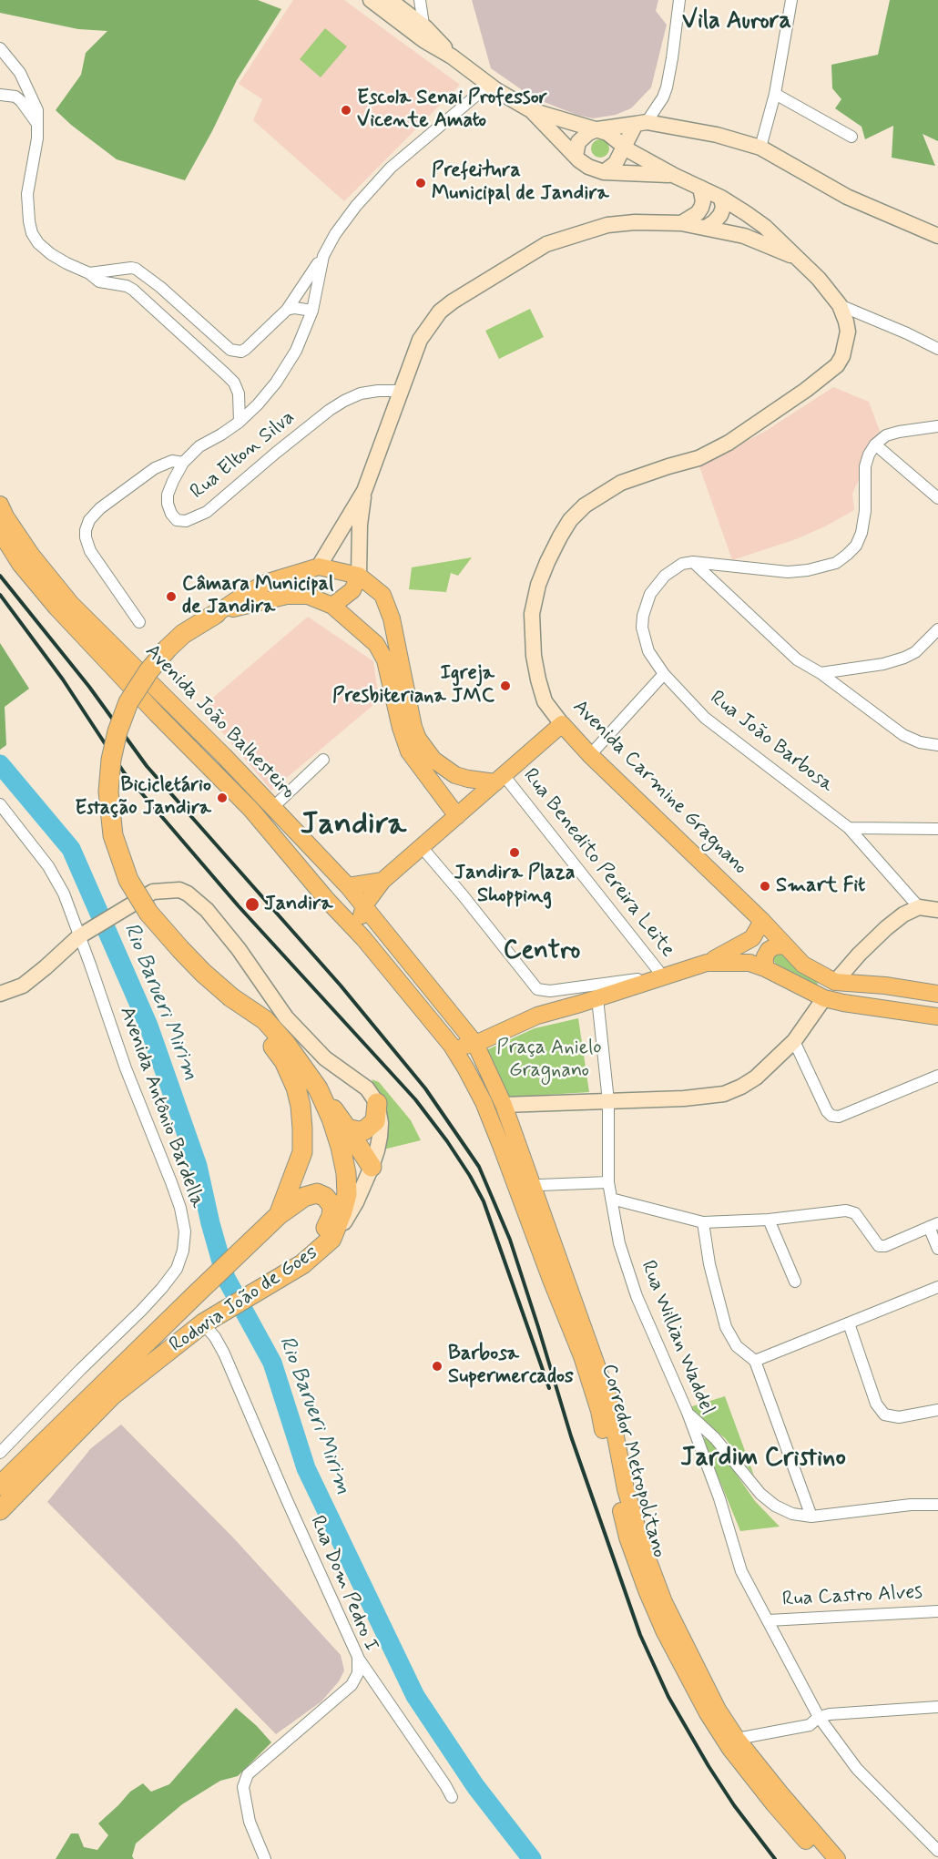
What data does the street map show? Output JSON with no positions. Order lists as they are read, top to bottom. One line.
{"streets":{"highway":["Rodovia João de Goes"],"main road":["Avenida João Balhesteiro","Avenida Carmine Gragnano","Corredor Metropolitano"],"street":["Rua Elton Silva","Rua João Barbosa","Rua Benedito Pereira Leite","Avenida Antônio Bardella","Rua Willian Waddel","Rua Dom Pedro I","Rua Castro Alves"]},"crossings":[["Rua Elton Silva","Avenida Carmine Gragnano"],["Avenida João Balhesteiro","Corredor Metropolitano"],["Rodovia João de Goes","Rua Dom Pedro I"],["Rua Willian Waddel","Rua Castro Alves"]],"districts":["Vila Aurora","Jandira","Centro","Jardim Cristino"],"water":["Rio Barueri Mirim"],"parks":["Praça Anielo Gragnano"],"places":["Escola Senai Professor Vicente Amato","Prefeitura Municipal de Jandira","Câmara Municipal de Jandira","Igreja Presbiteriana JMC","Bicicletário Estação Jandira","Jandira Plaza Shopping","Smart Fit","Jandira","Barbosa Supermercados"]}
